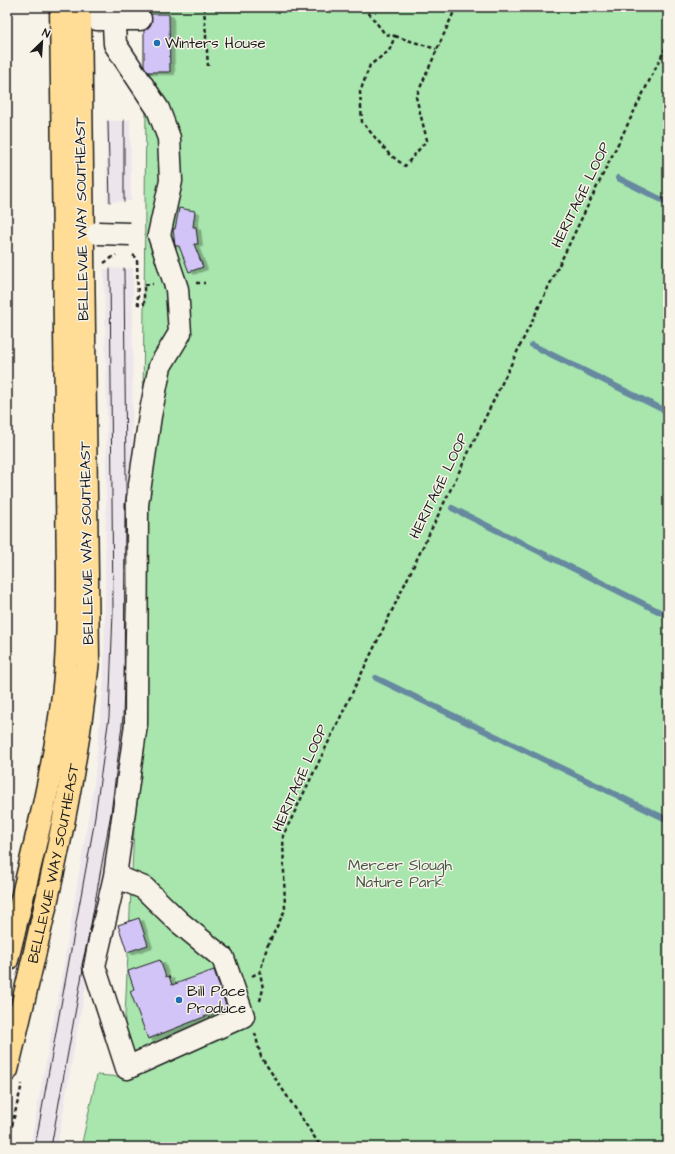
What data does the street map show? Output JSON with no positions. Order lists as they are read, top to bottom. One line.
{"streets":{"main road":["BELLEVUE WAY SOUTHEAST"],"path":["HERITAGE LOOP"]},"parks":["Mercer Slough Nature Park"],"places":["Winters House","Bill Pace Produce"],"north":"top right"}
